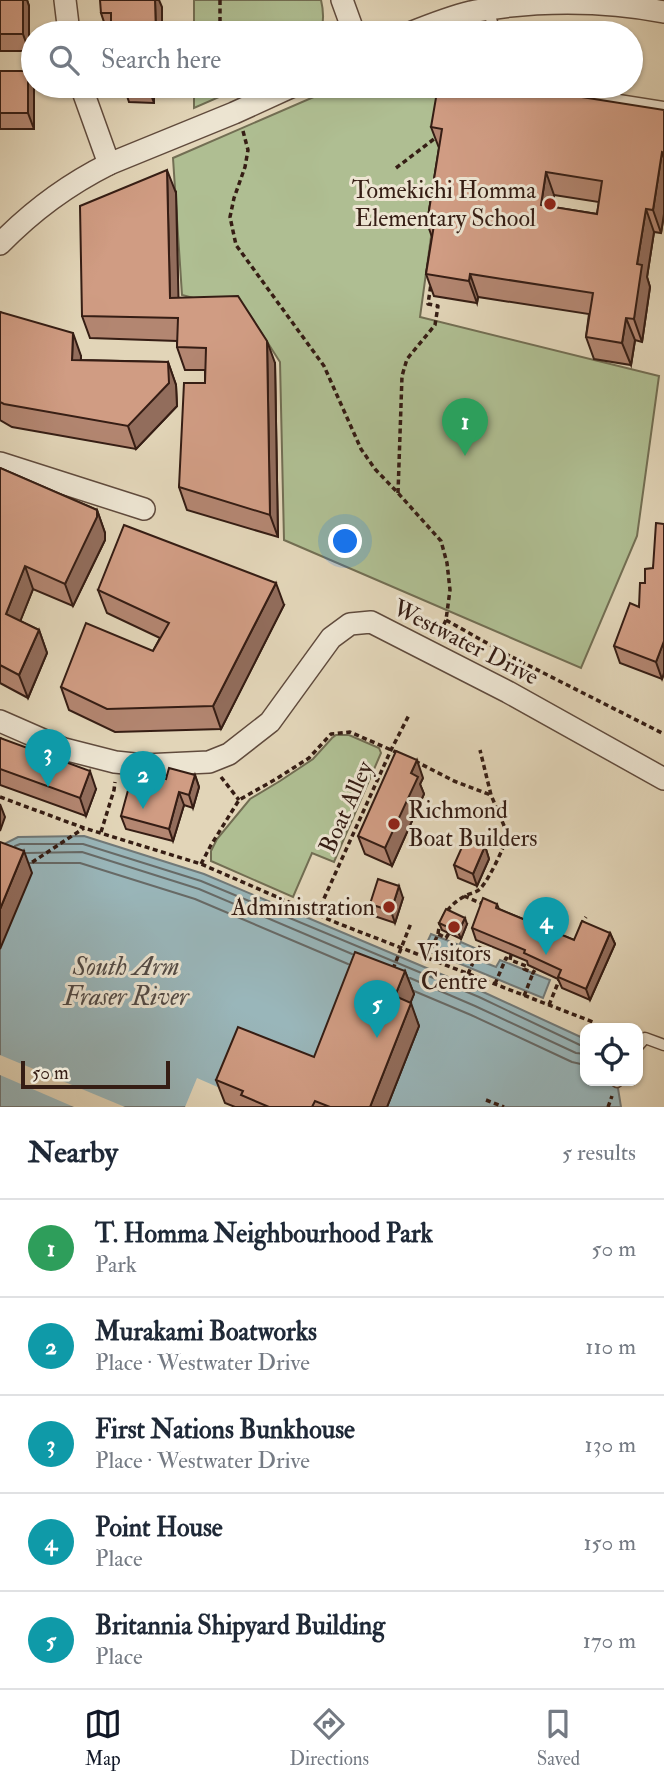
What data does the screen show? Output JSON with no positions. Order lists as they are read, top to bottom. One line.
{"streets":{"street":["Westwater Drive"],"path":["Boat Alley"]},"water":["South Arm Fraser River"],"places":["Tomekichi Homma Elementary School","Richmond Boat Builders","Administration","Visitors Centre"],"scale_bar":"50 m","page":{"search":"Search here","pins":["1","3","2","4","5"],"scale":"50 m","heading":["Nearby","5 results"],"list":[{"mark":"1","name":"T. Homma Neighbourhood Park","note":"Park","value":"50 m"},{"mark":"2","name":"Murakami Boatworks","note":"Place · Westwater Drive","value":"110 m"},{"mark":"3","name":"First Nations Bunkhouse","note":"Place · Westwater Drive","value":"130 m"},{"mark":"4","name":"Point House","note":"Place","value":"150 m"},{"mark":"5","name":"Britannia Shipyard Building","note":"Place","value":"170 m"}],"nav":["Map","Directions","Saved"]}}
